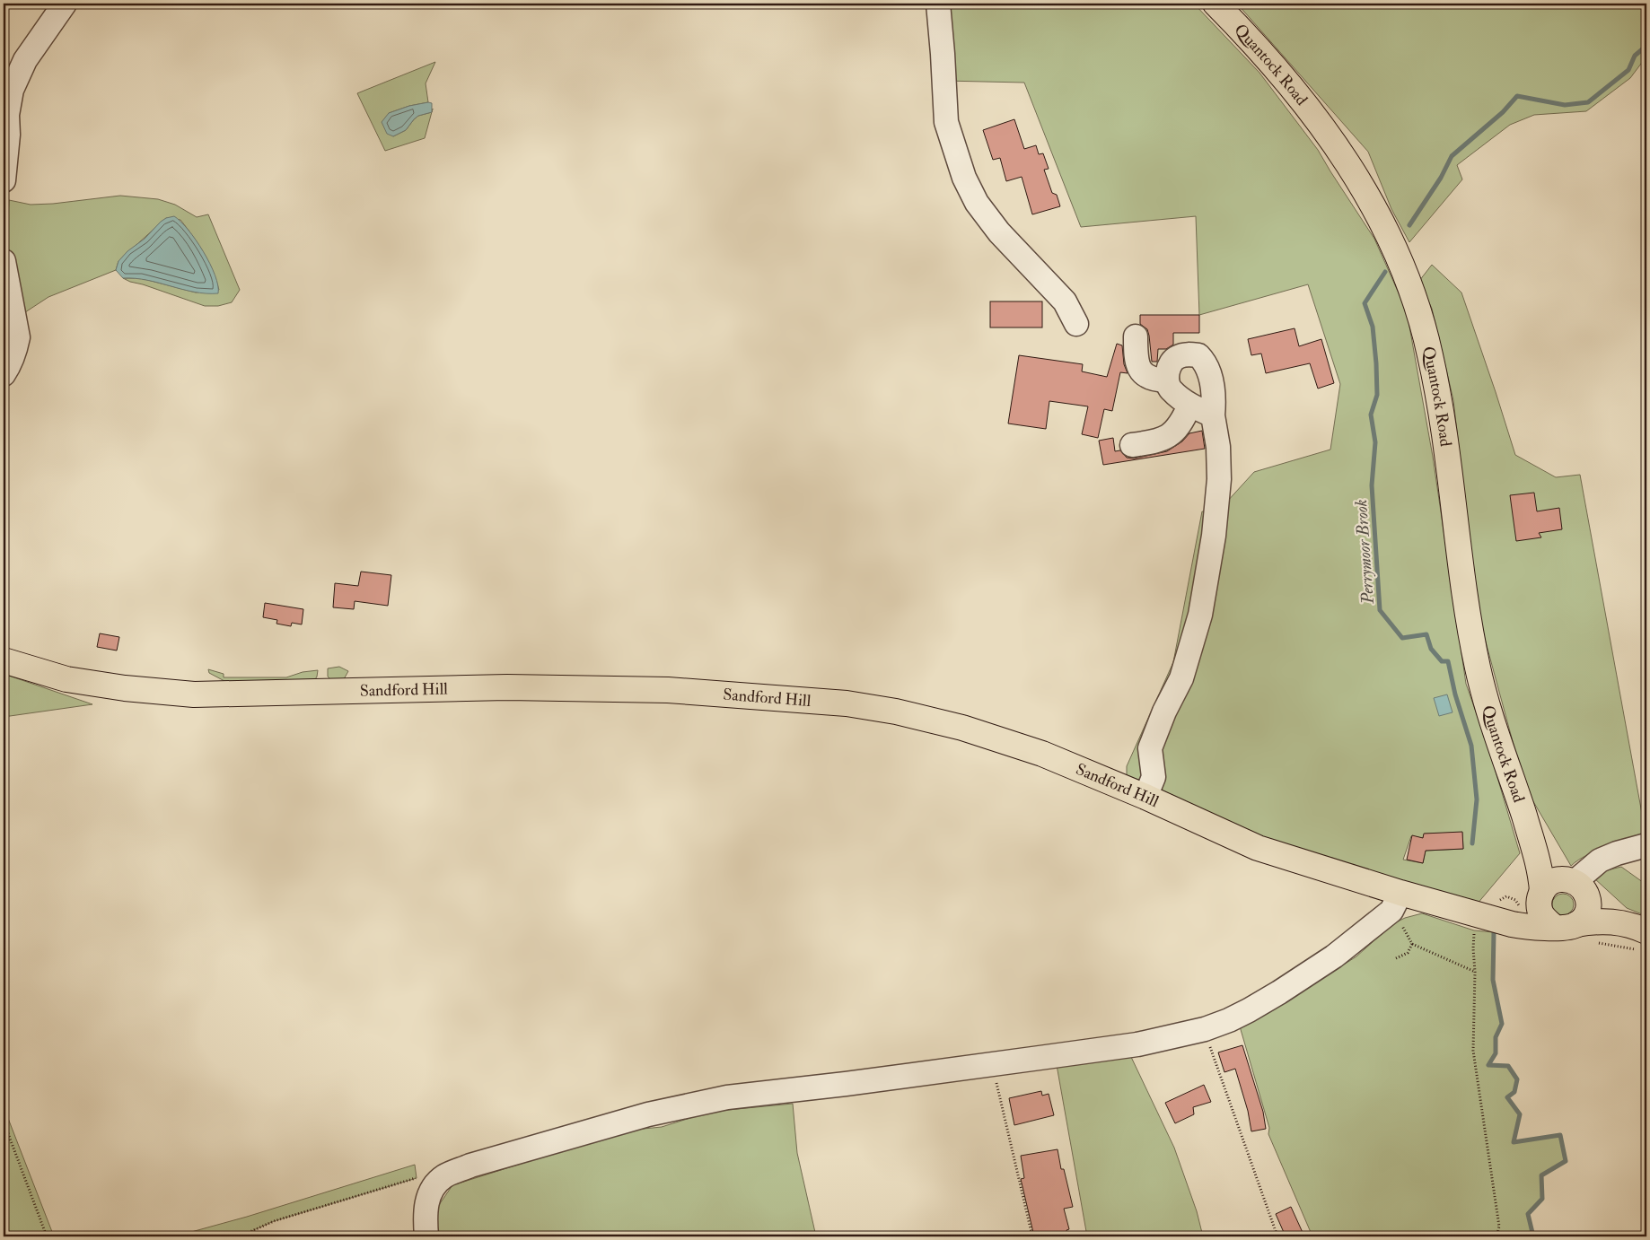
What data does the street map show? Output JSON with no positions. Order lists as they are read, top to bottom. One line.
{"streets":{"main road":["Quantock Road","Sandford Hill"]},"crossings":[["Quantock Road","Sandford Hill"]],"water":["Perrymoor Brook"]}
